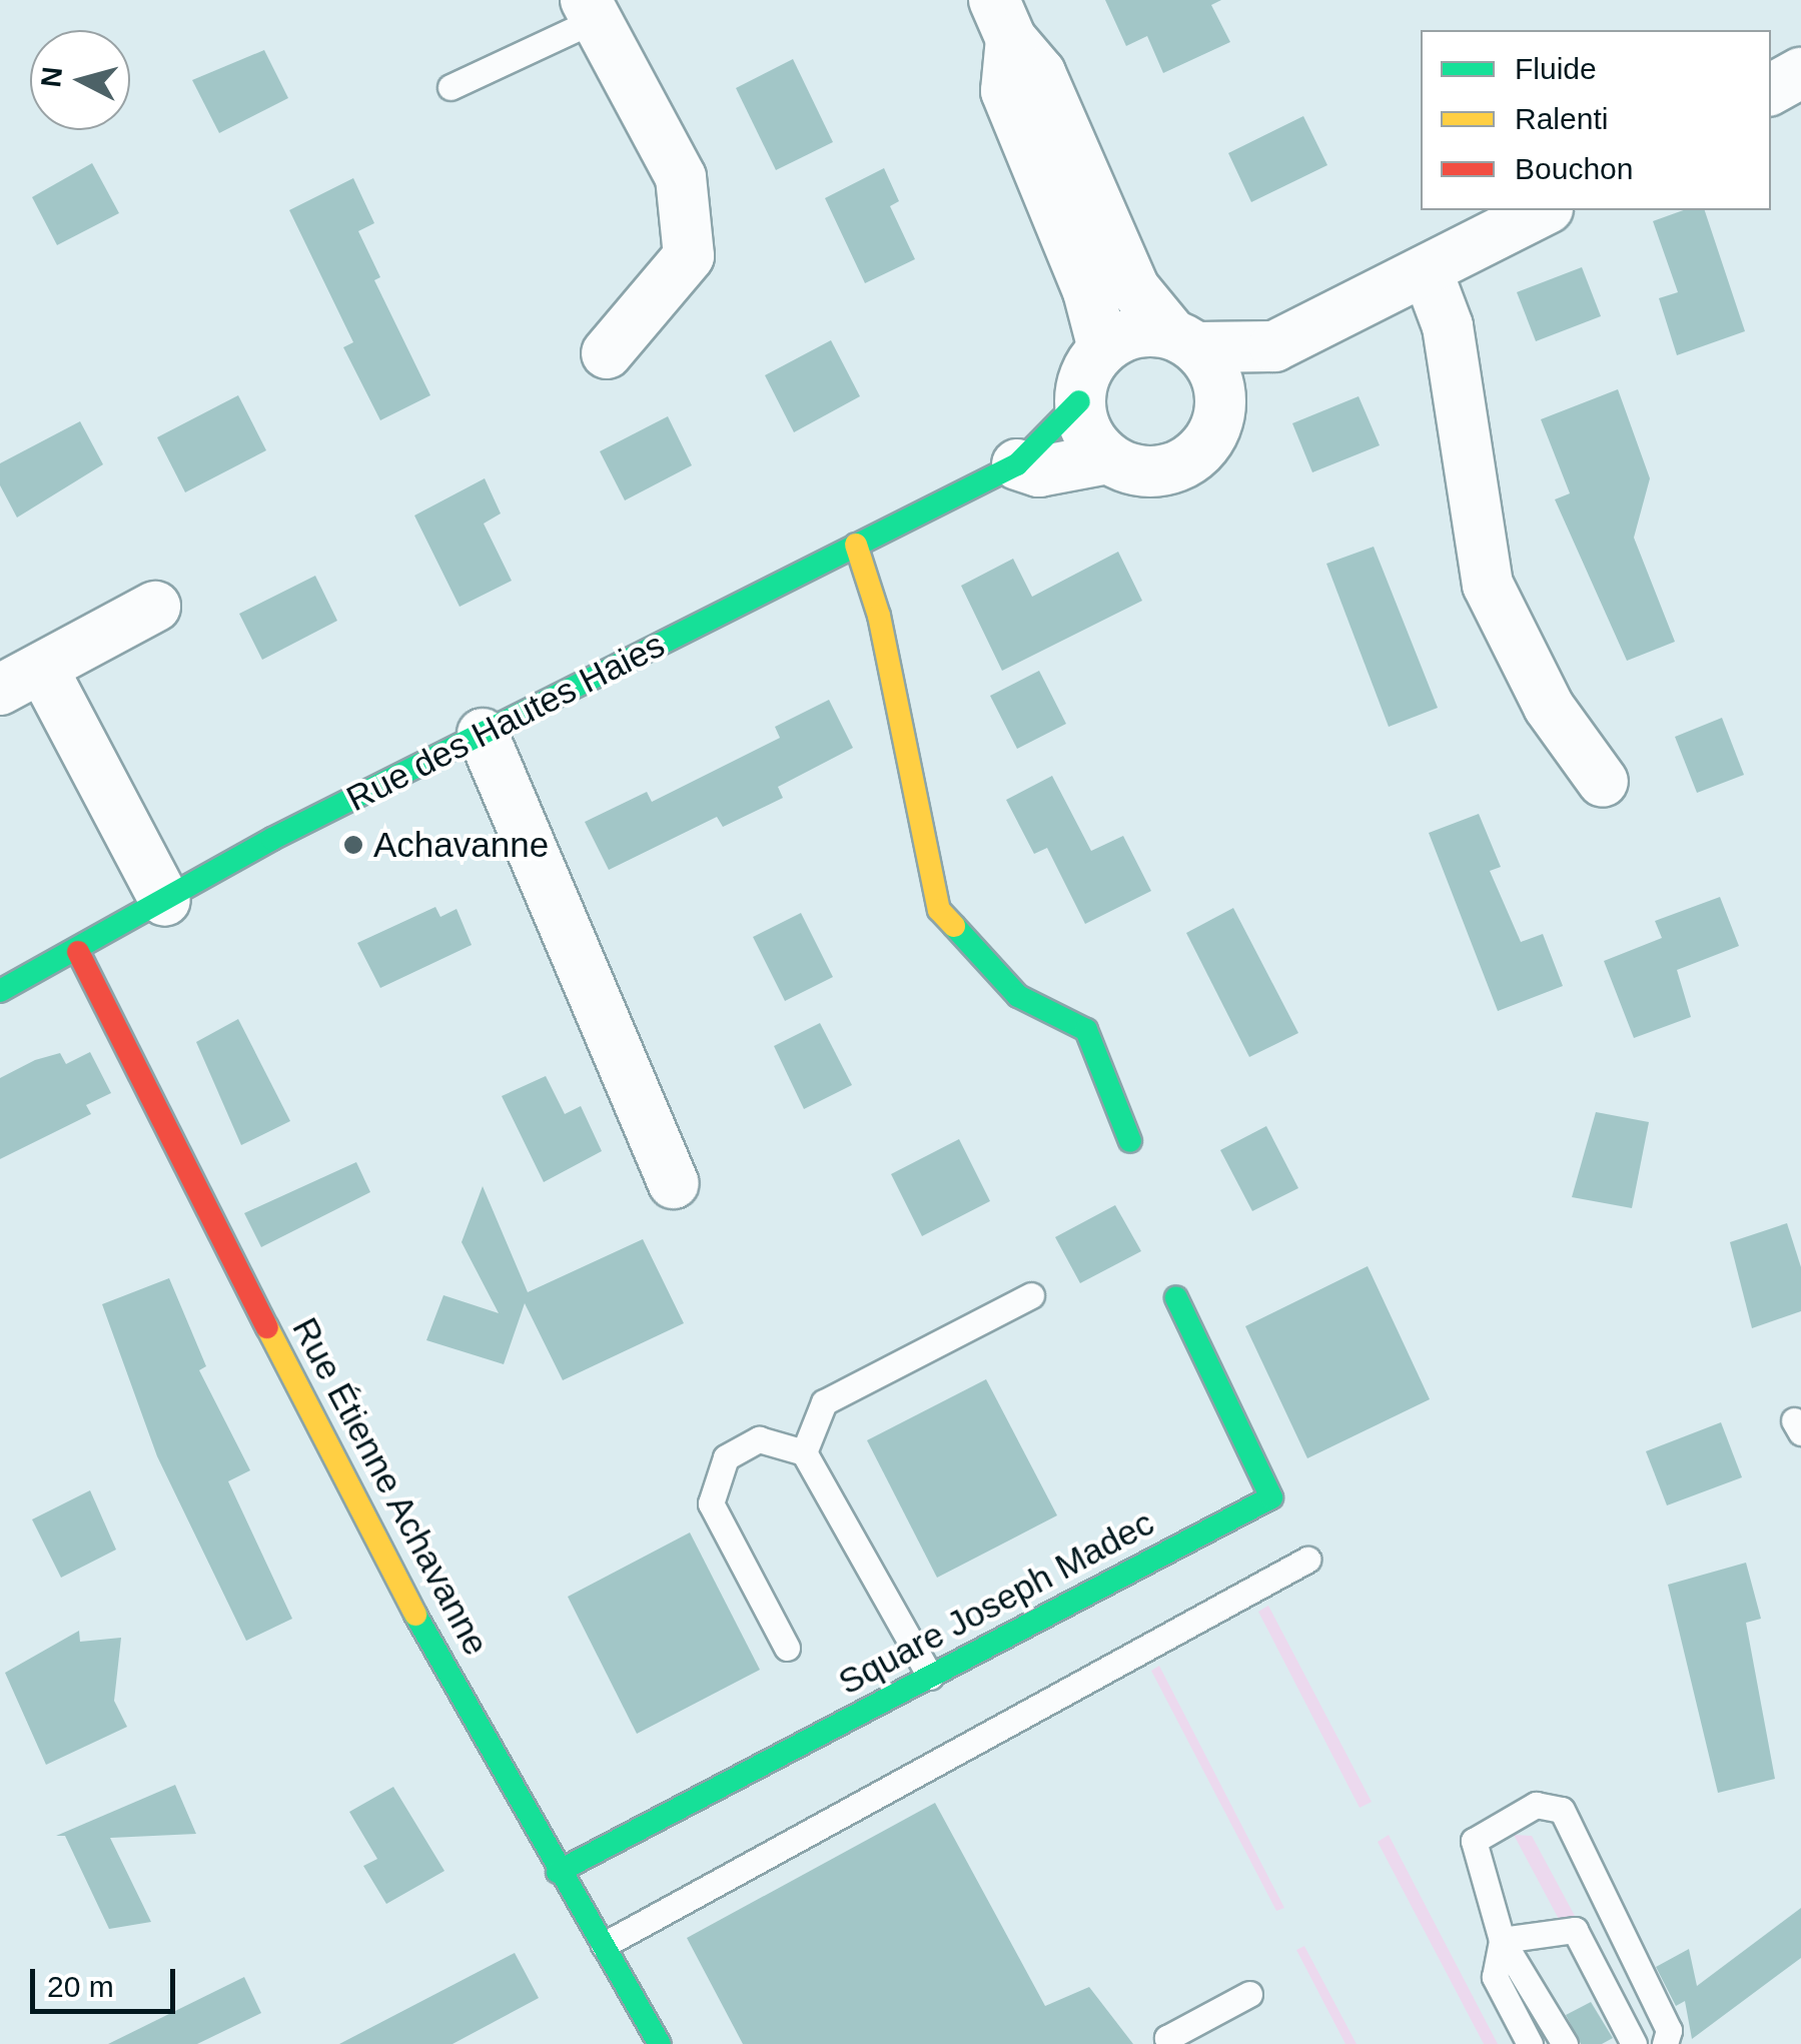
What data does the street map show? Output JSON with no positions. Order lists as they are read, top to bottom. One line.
{"streets":{"street":["Rue des Hautes Haies","Rue Étienne Achavanne","Square Joseph Madec"]},"crossings":[["Rue des Hautes Haies","Rue Étienne Achavanne"],["Rue Étienne Achavanne","Square Joseph Madec"]],"places":["Achavanne"],"legend":["Fluide","Ralenti","Bouchon"],"scale_bar":"20 m","north":"left"}
